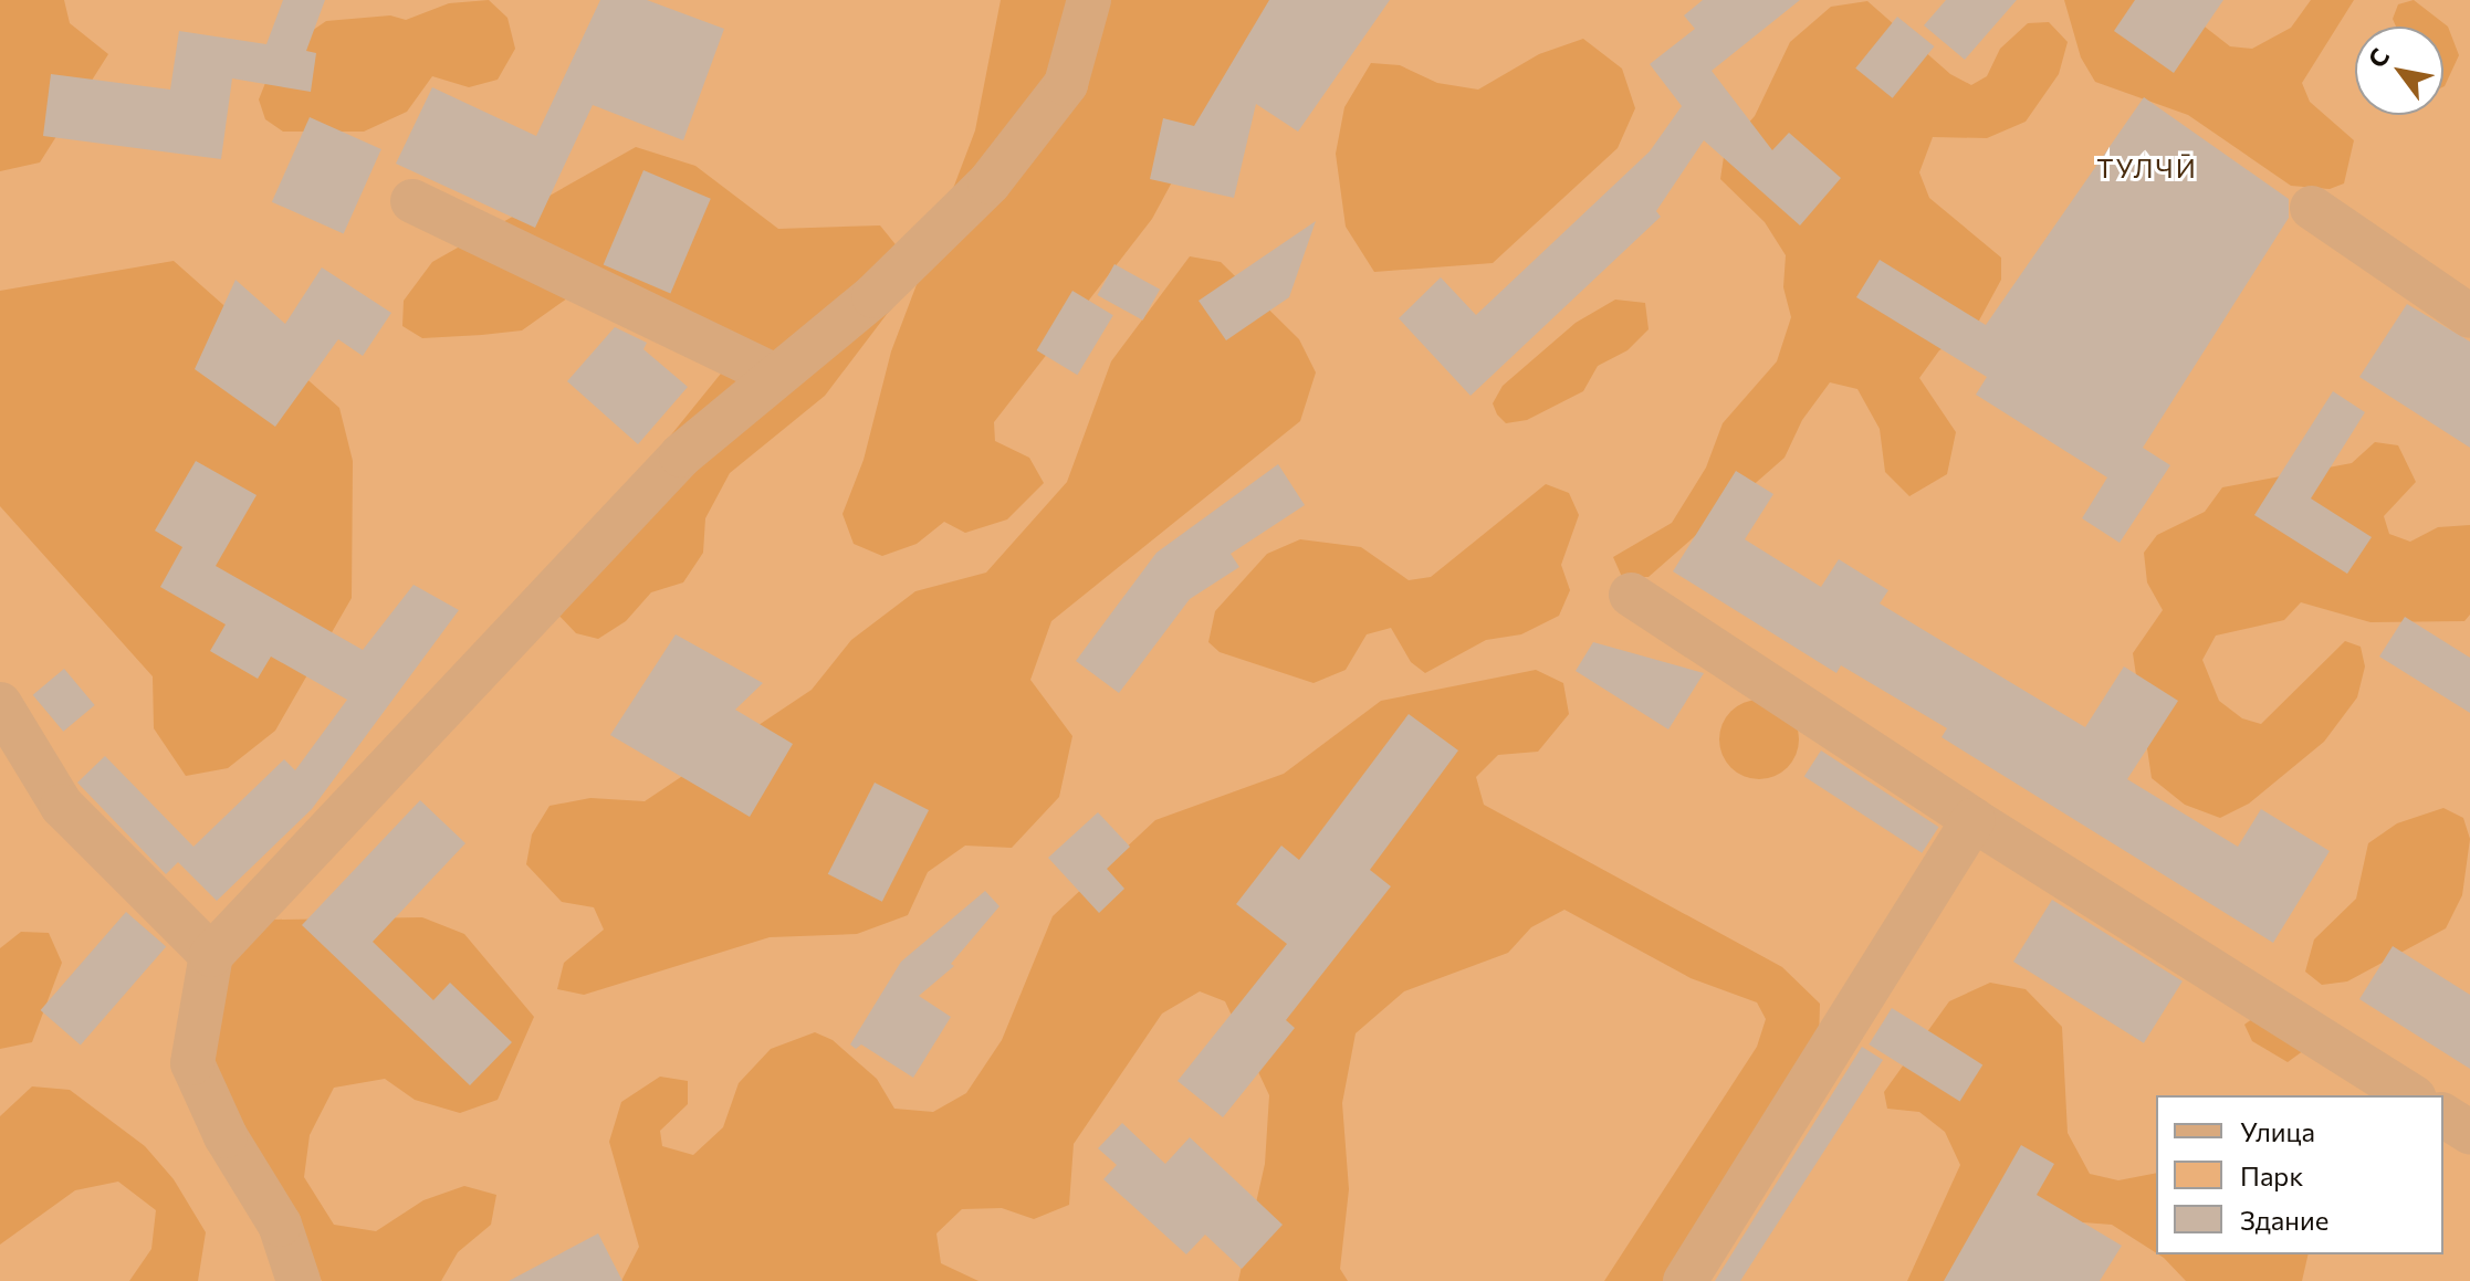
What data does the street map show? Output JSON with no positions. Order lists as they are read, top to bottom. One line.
{"districts":["ТУЛЧӢ"],"legend":["Улица","Парк","Здание"],"north":"top left"}
